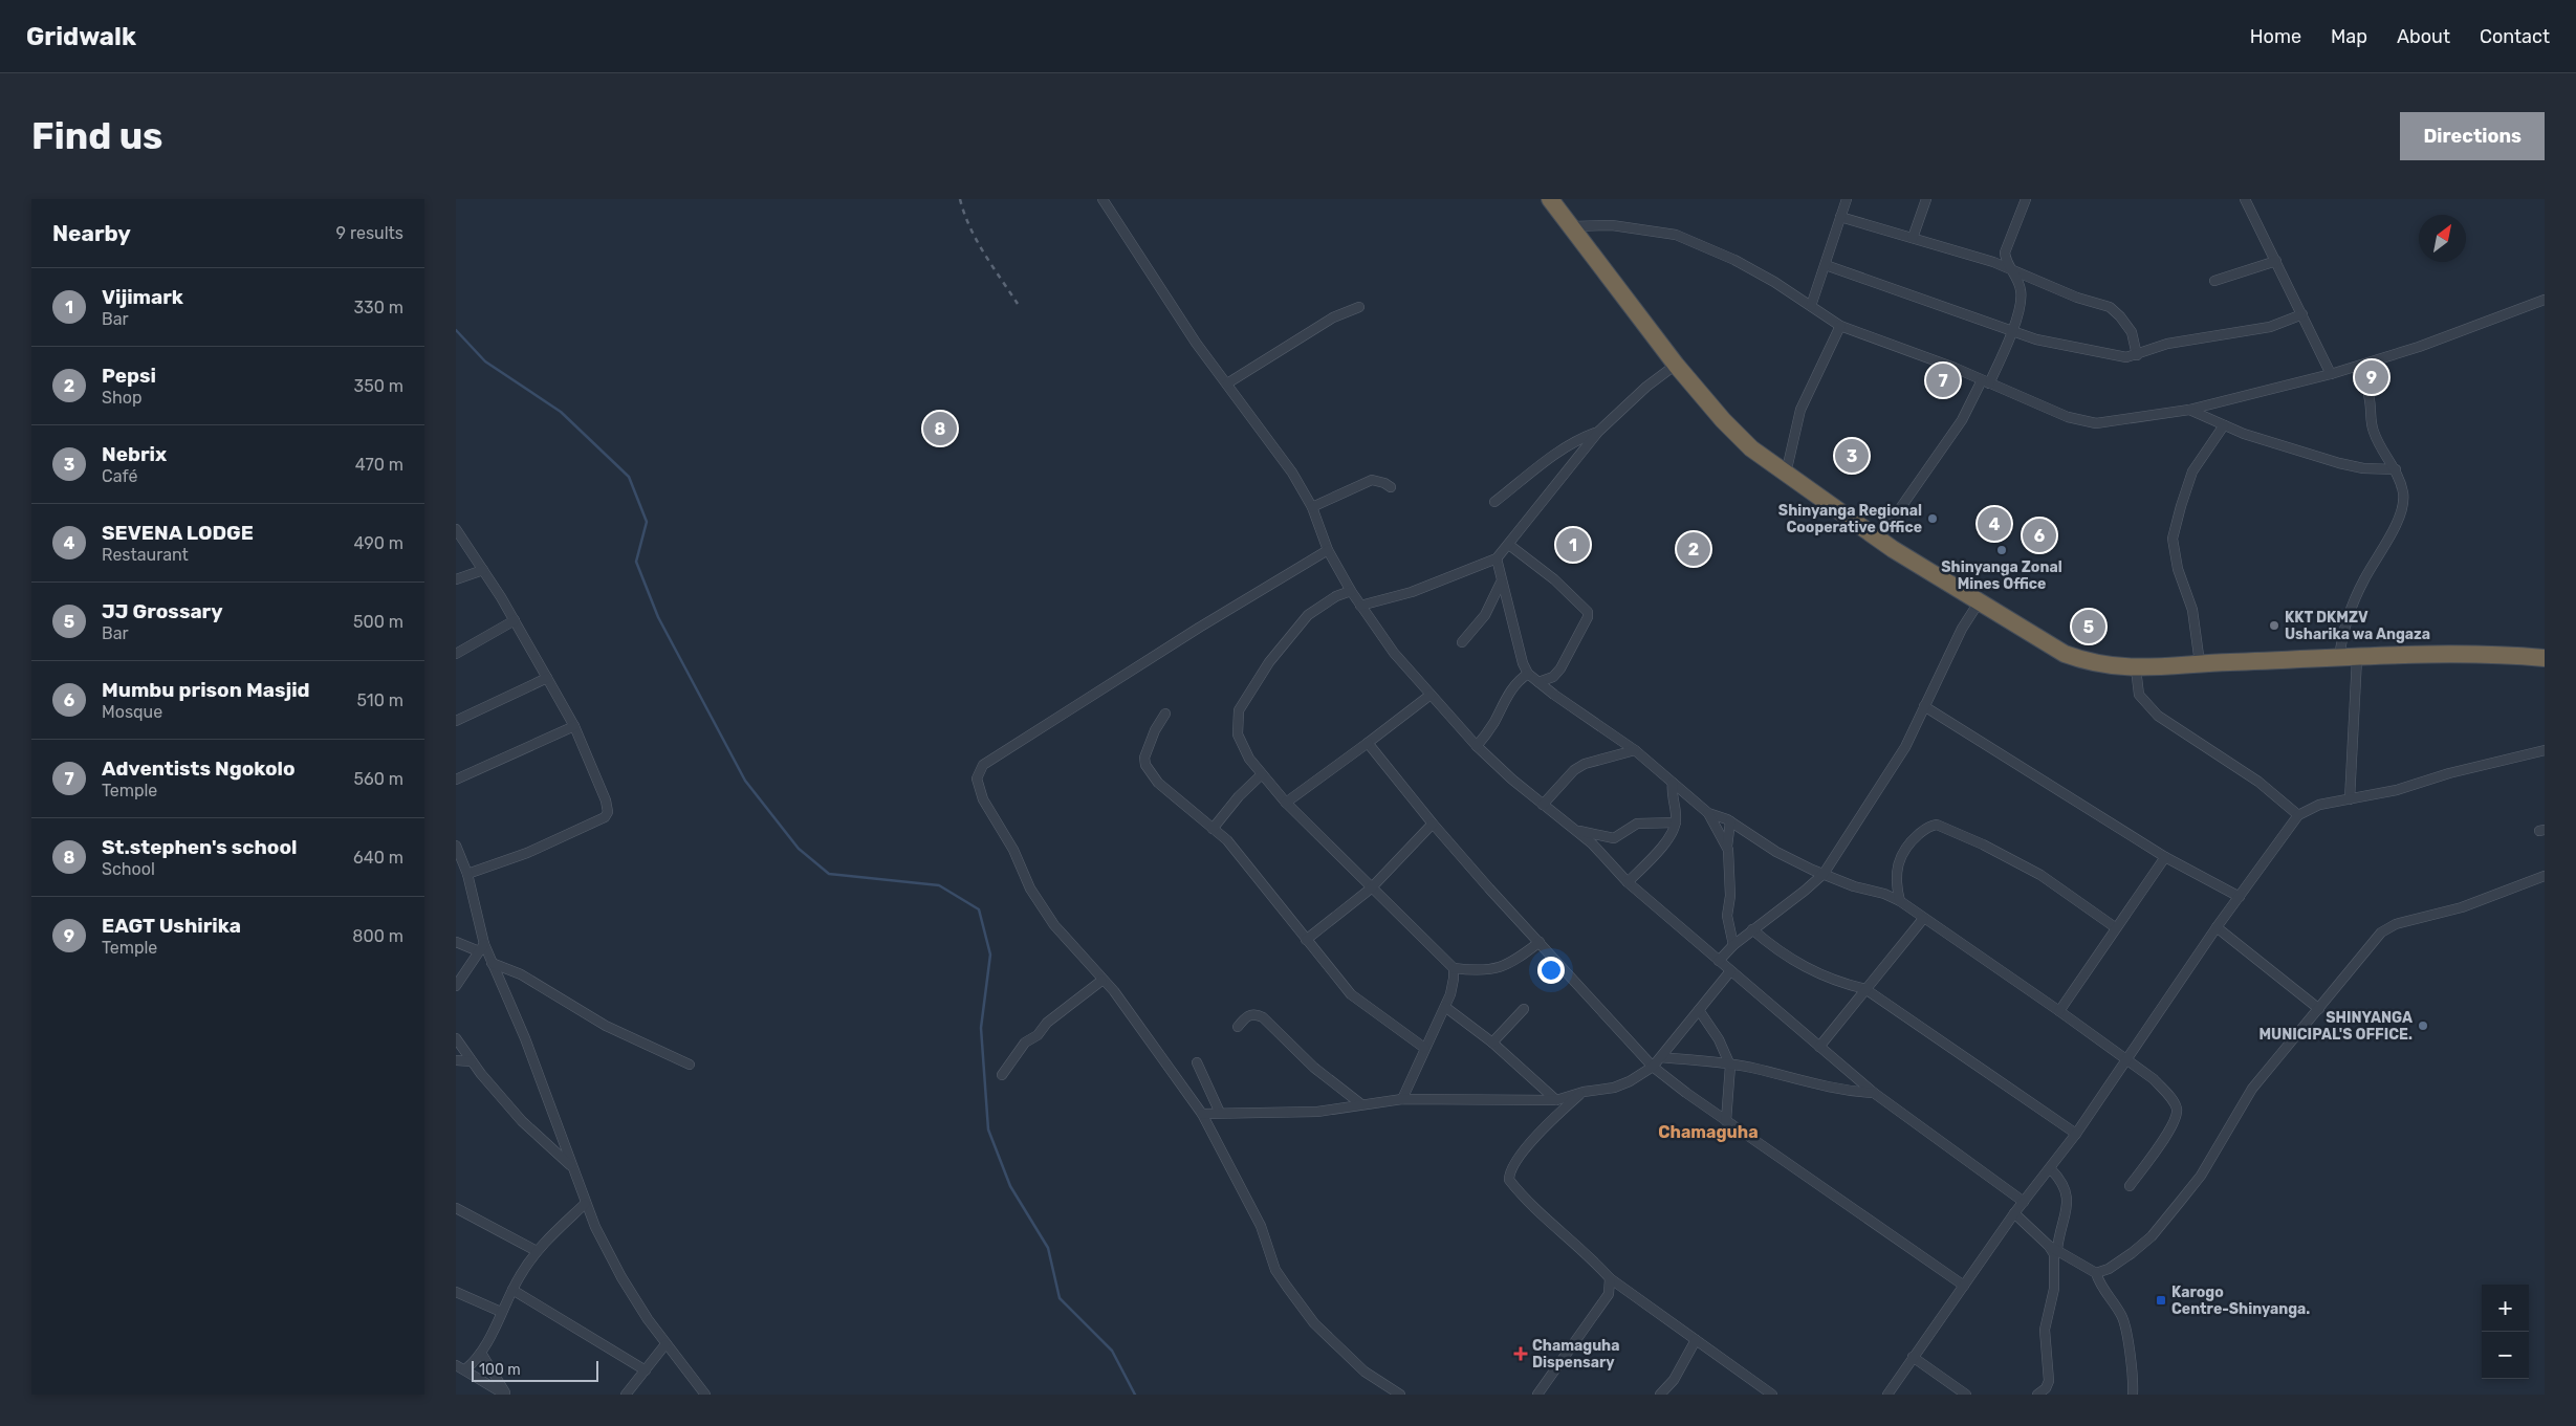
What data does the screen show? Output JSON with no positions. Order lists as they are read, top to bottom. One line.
{"districts":["Chamaguha"],"places":{"other":["Shinyanga Regional Cooperative Office","Shinyanga Zonal Mines Office","KKT DKMZV Usharika wa Angaza","SHINYANGA MUNICIPAL'S OFFICE."],"transit":["Karogo Centre-Shinyanga."],"health":["Chamaguha Dispensary"]},"scale_bar":"100 m","north":"top right","page":{"header":"Gridwalk","nav":["Home","Map","About","Contact"],"buttons":"Directions","title":"Find us","heading":["Nearby","9 results"],"list":[{"mark":"1","name":"Vijimark","note":"Bar","value":"330 m"},{"mark":"2","name":"Pepsi","note":"Shop","value":"350 m"},{"mark":"3","name":"Nebrix","note":"Café","value":"470 m"},{"mark":"4","name":"SEVENA LODGE","note":"Restaurant","value":"490 m"},{"mark":"5","name":"JJ Grossary","note":"Bar","value":"500 m"},{"mark":"6","name":"Mumbu prison Masjid","note":"Mosque","value":"510 m"},{"mark":"7","name":"Adventists Ngokolo","note":"Temple","value":"560 m"},{"mark":"8","name":"St.stephen's school","note":"School","value":"640 m"},{"mark":"9","name":"EAGT Ushirika","note":"Temple","value":"800 m"}],"pins":["9","7","8","3","4","6","1","2","5"],"map_buttons":["+","−"],"scale":"100 m"}}
